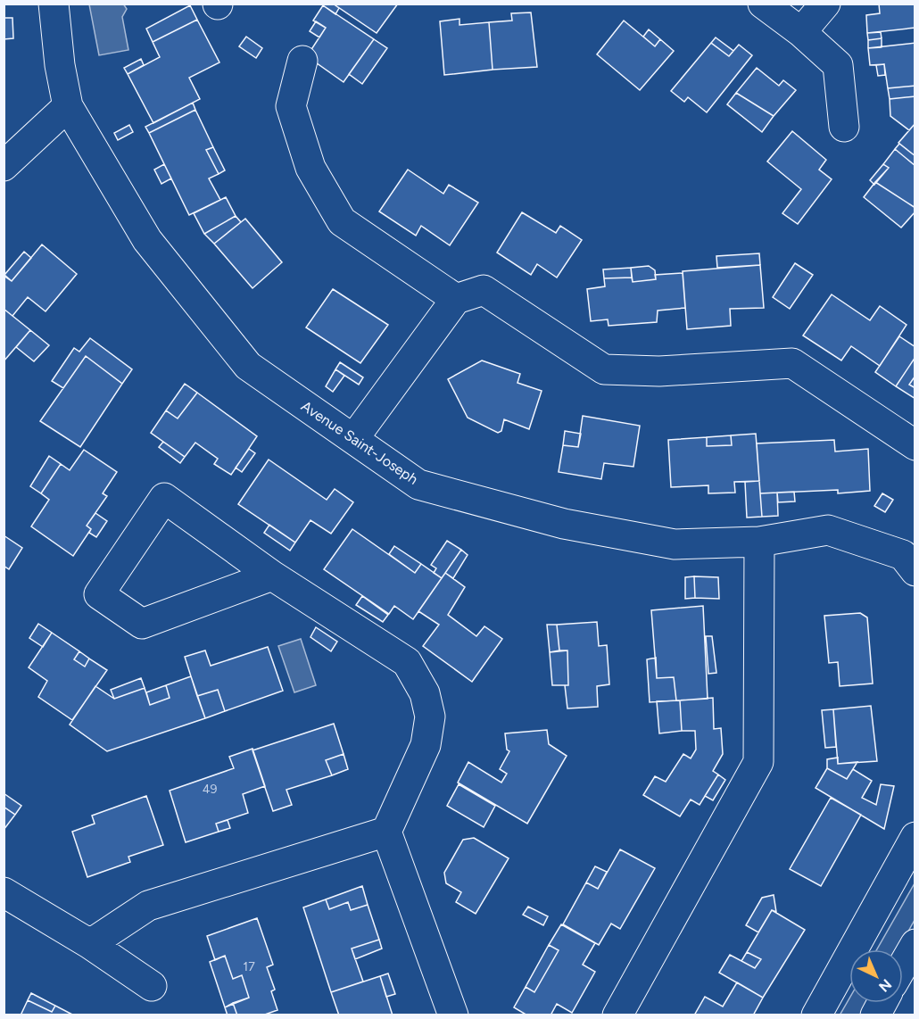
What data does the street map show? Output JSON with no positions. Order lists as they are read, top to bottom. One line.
{"streets":{"street":["Avenue Saint-Joseph"]},"house_numbers":["49","17"],"north":"bottom right"}
